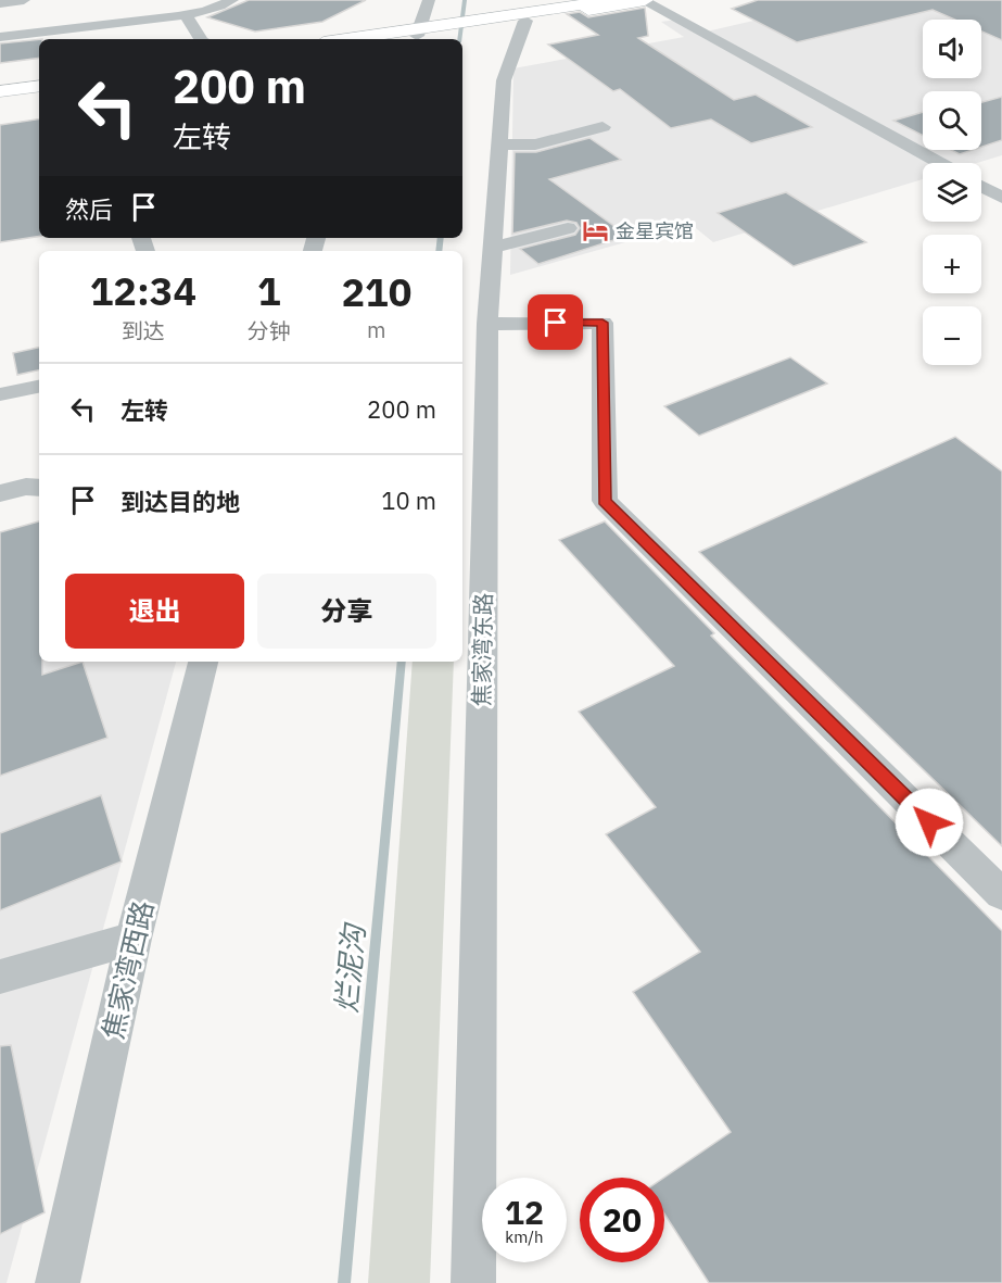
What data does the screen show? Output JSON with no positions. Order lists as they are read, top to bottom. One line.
{"streets":{"street":["焦家湾东路","焦家湾西路"]},"water":["烂泥沟"],"places":{"hotel":["金星宾馆"]},"page":{"map_buttons":["+","−"],"turn":["200 m","左转"],"then":"然后","eta":["12:34","到达","1","分钟","210","m"],"list":[{"name":"左转","value":"200 m"},{"name":"到达目的地","value":"10 m"}],"buttons":["退出","分享"],"speed":"12 km/h","limit":"20"}}
